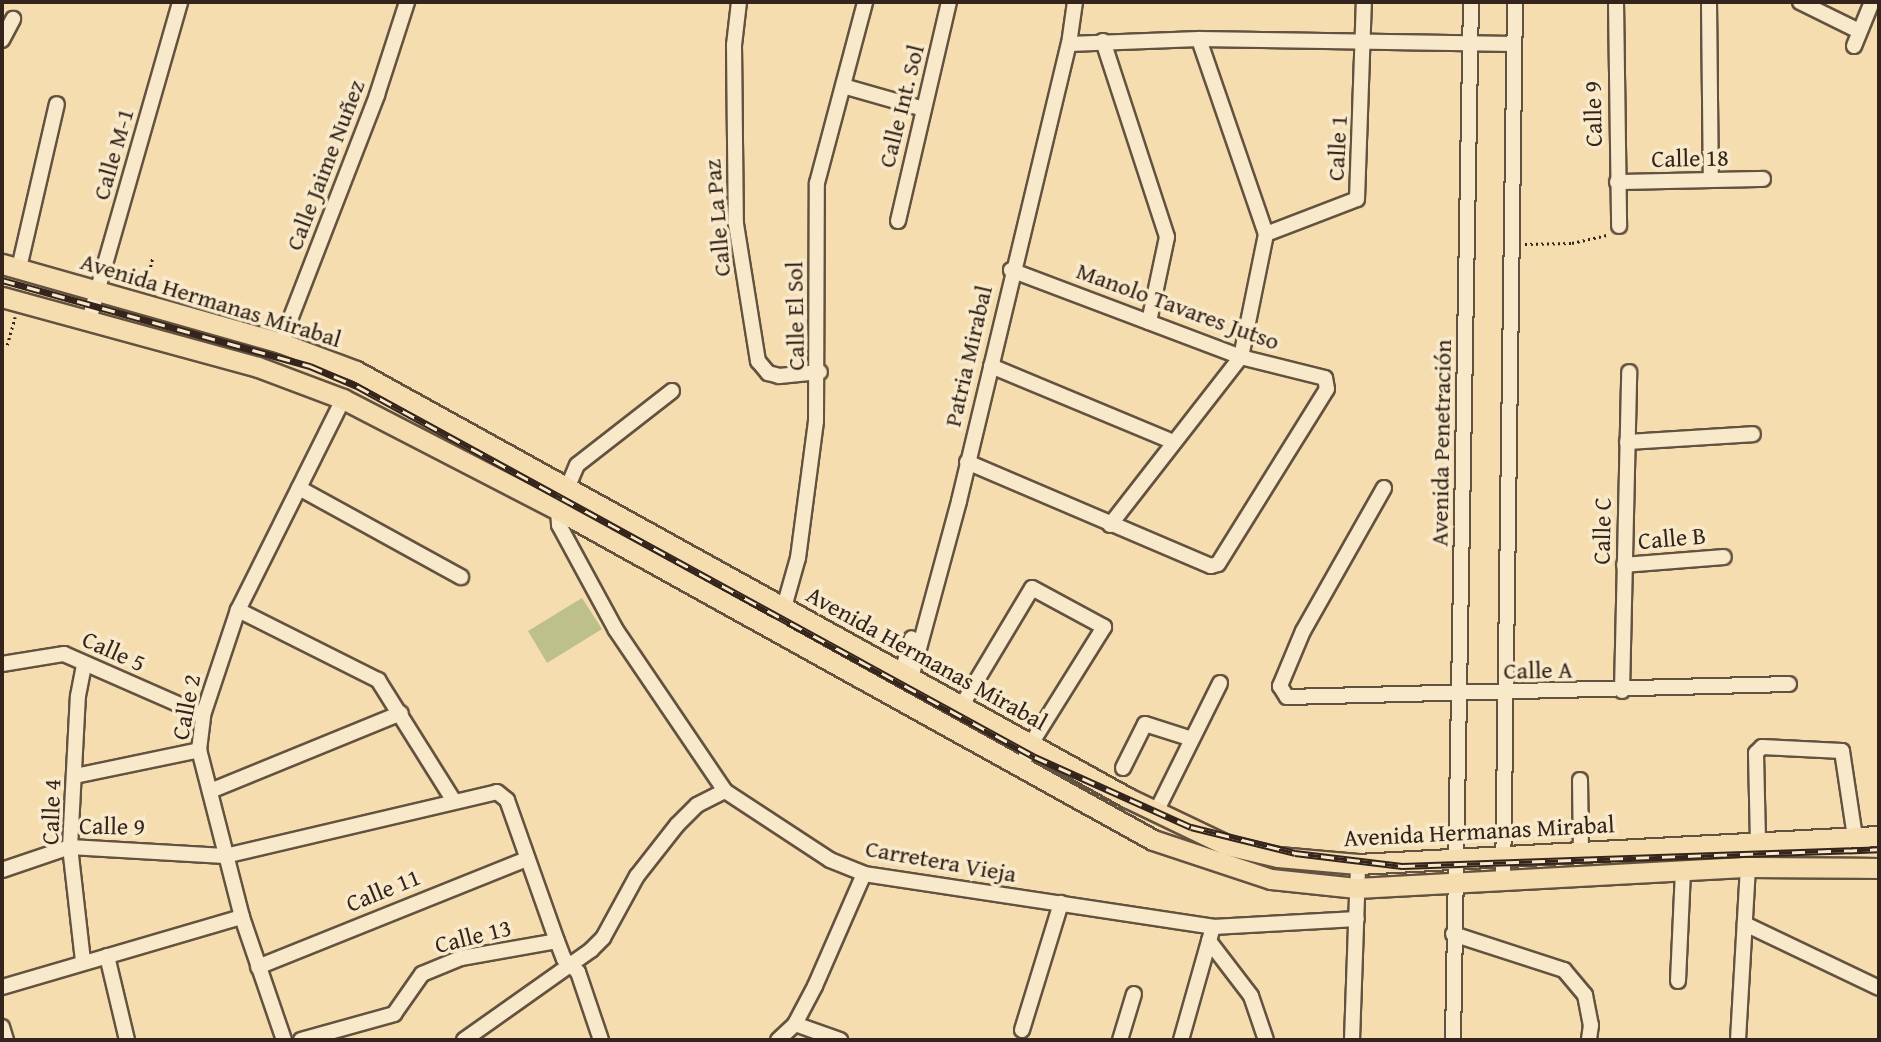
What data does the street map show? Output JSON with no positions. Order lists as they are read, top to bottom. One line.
{"streets":{"main road":["Avenida Hermanas Mirabal"],"street":["Calle Int. Sol","Calle 9","Calle 1","Calle M-1","Calle 18","Calle Jaime Nuñez","Calle La Paz","Manolo Tavares Jutso","Calle El Sol","Patria Mirabal","Avenida Penetración","Calle C","Calle B","Calle 5","Calle A","Calle 2","Calle 4","Carretera Vieja","Calle 11","Calle 13"]},"crossings":[["Calle 9","Calle 18"],["Calle 9","Calle 2"],["Calle 9","Calle 4"],["Calle 9","Calle 11"],["Calle M-1","Avenida Hermanas Mirabal"],["Calle Jaime Nuñez","Avenida Hermanas Mirabal"],["Calle La Paz","Calle El Sol"],["Avenida Hermanas Mirabal","Calle El Sol"],["Avenida Hermanas Mirabal","Patria Mirabal"],["Avenida Hermanas Mirabal","Avenida Penetración"],["Avenida Hermanas Mirabal","Calle 2"],["Avenida Hermanas Mirabal","Carretera Vieja"],["Manolo Tavares Jutso","Patria Mirabal"],["Avenida Penetración","Calle A"],["Calle C","Calle B"],["Calle C","Calle A"],["Calle 5","Calle 2"],["Calle 5","Calle 4"],["Calle 2","Calle 11"]]}
